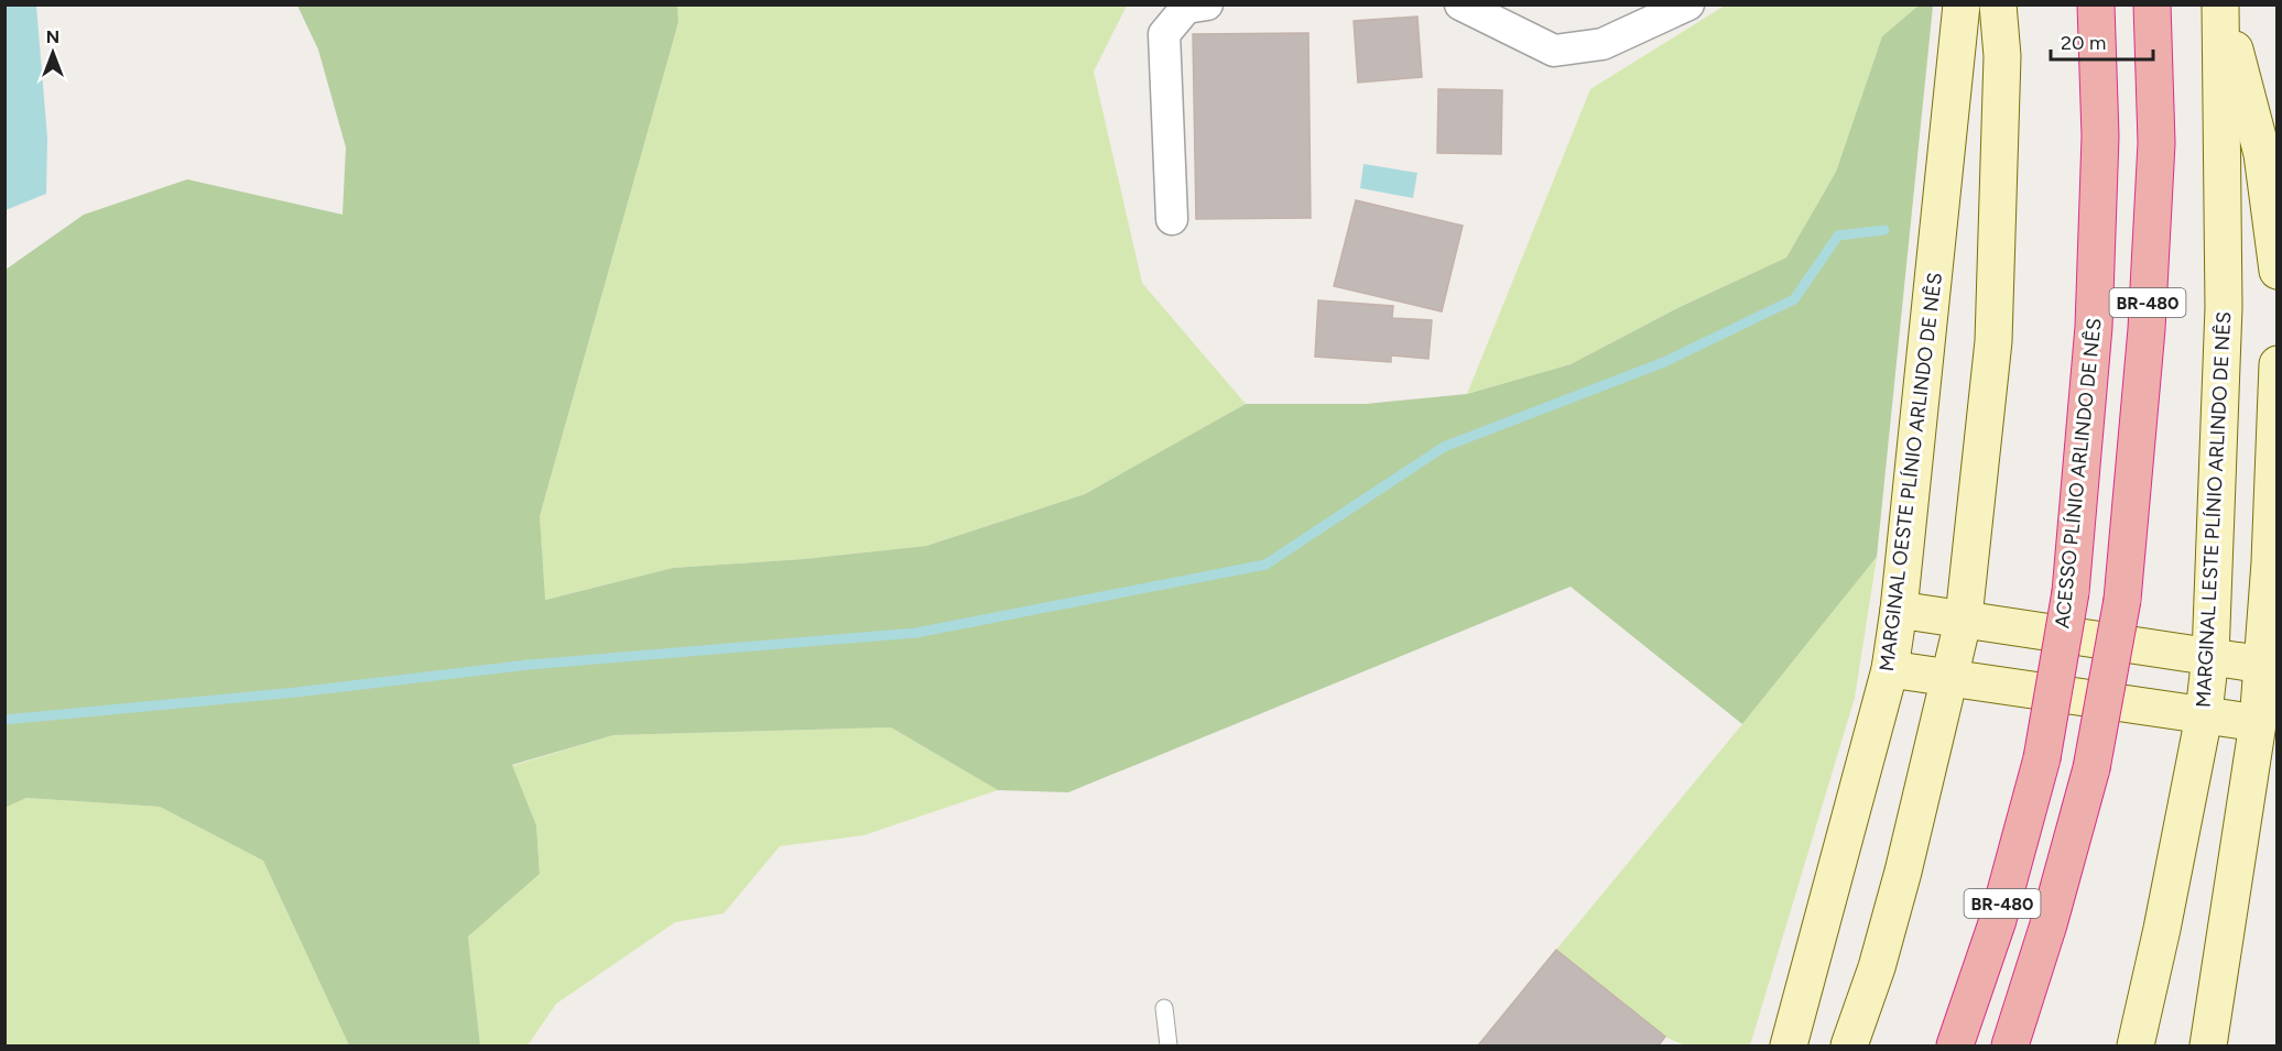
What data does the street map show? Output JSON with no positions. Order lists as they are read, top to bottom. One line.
{"streets":{"highway":["BR-480","ACESSO PLÍNIO ARLINDO DE NÊS"],"main road":["MARGINAL OESTE PLÍNIO ARLINDO DE NÊS","MARGINAL LESTE PLÍNIO ARLINDO DE NÊS"]},"scale_bar":"20 m","north":"top"}
